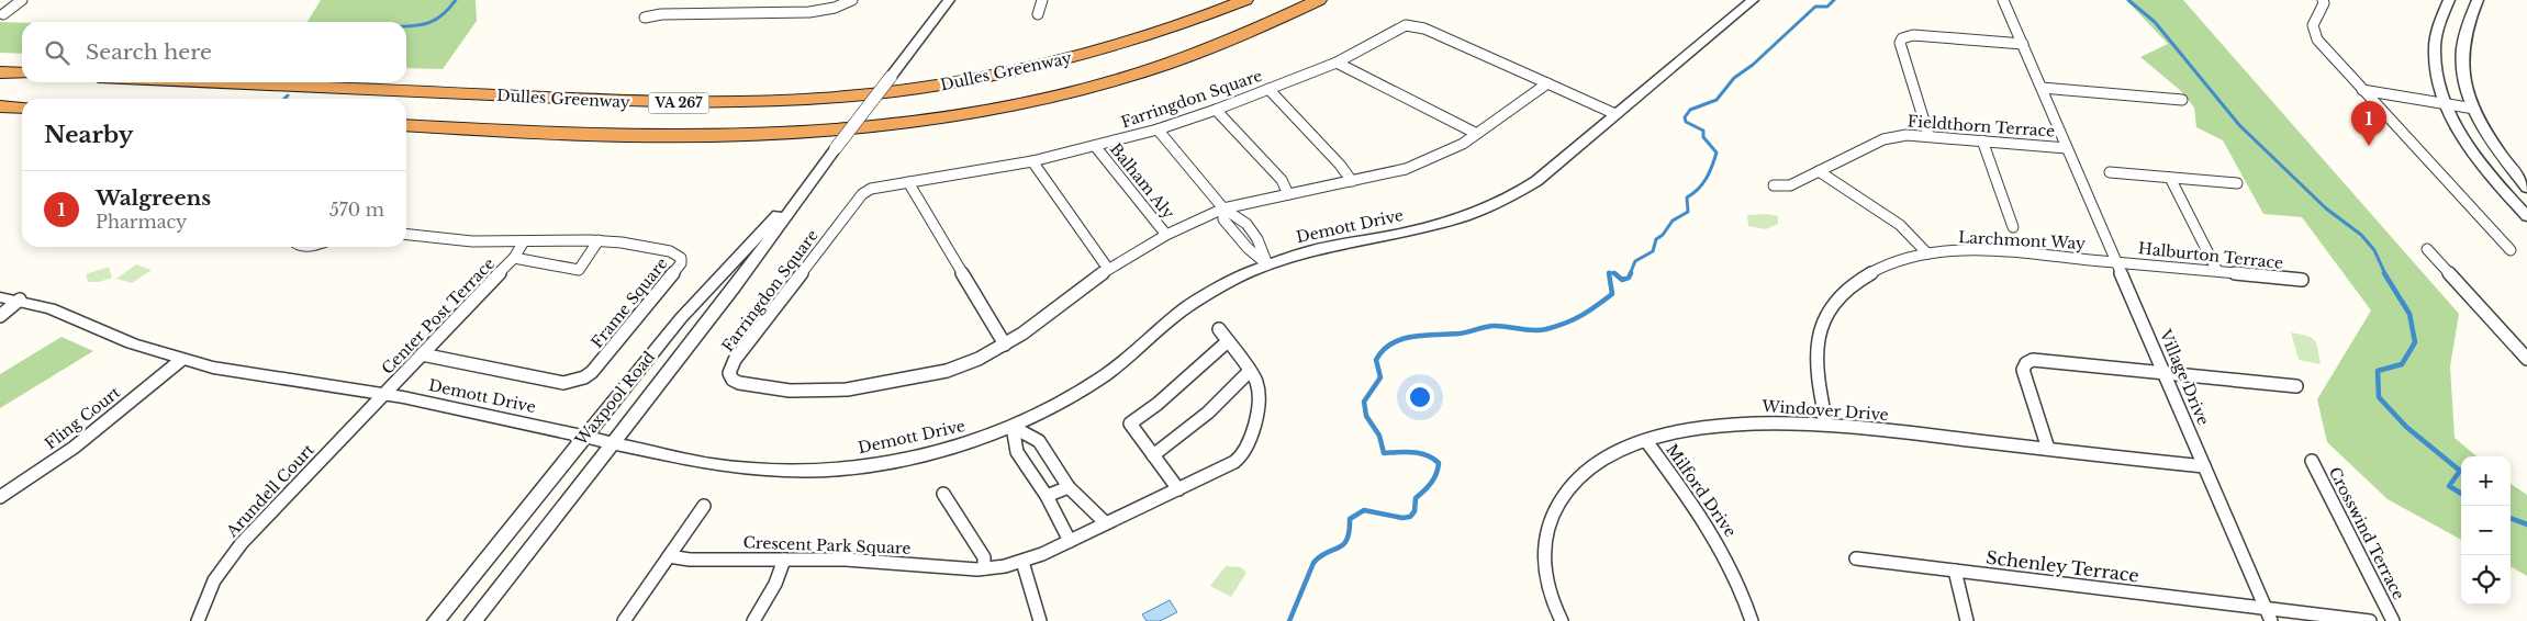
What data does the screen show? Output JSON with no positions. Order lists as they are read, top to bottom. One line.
{"streets":{"highway":["Dulles Greenway","VA 267"],"street":["Farringdon Square","Fieldthorn Terrace","Balham Aly","Demott Drive","Larchmont Way","Halburton Terrace","Frame Square","Center Post Terrace","Village Drive","Waxpool Road","Windover Drive","Fling Court","Arundell Court","Milford Drive","Crosswind Terrace","Crescent Park Square","Schenley Terrace"]},"crossings":[["Farringdon Square","Balham Aly"],["Farringdon Square","Demott Drive"],["Fieldthorn Terrace","Village Drive"],["Demott Drive","Center Post Terrace"],["Demott Drive","Waxpool Road"],["Demott Drive","Fling Court"],["Demott Drive","Arundell Court"],["Larchmont Way","Halburton Terrace"],["Larchmont Way","Village Drive"],["Larchmont Way","Windover Drive"],["Halburton Terrace","Village Drive"],["Frame Square","Center Post Terrace"],["Center Post Terrace","Arundell Court"],["Village Drive","Windover Drive"],["Village Drive","Schenley Terrace"],["Windover Drive","Milford Drive"]],"page":{"search":"Search here","heading":"Nearby","pins":"1","list":[{"mark":"1","name":"Walgreens","note":"Pharmacy","value":"570 m"}],"map_buttons":["+","−"]}}
